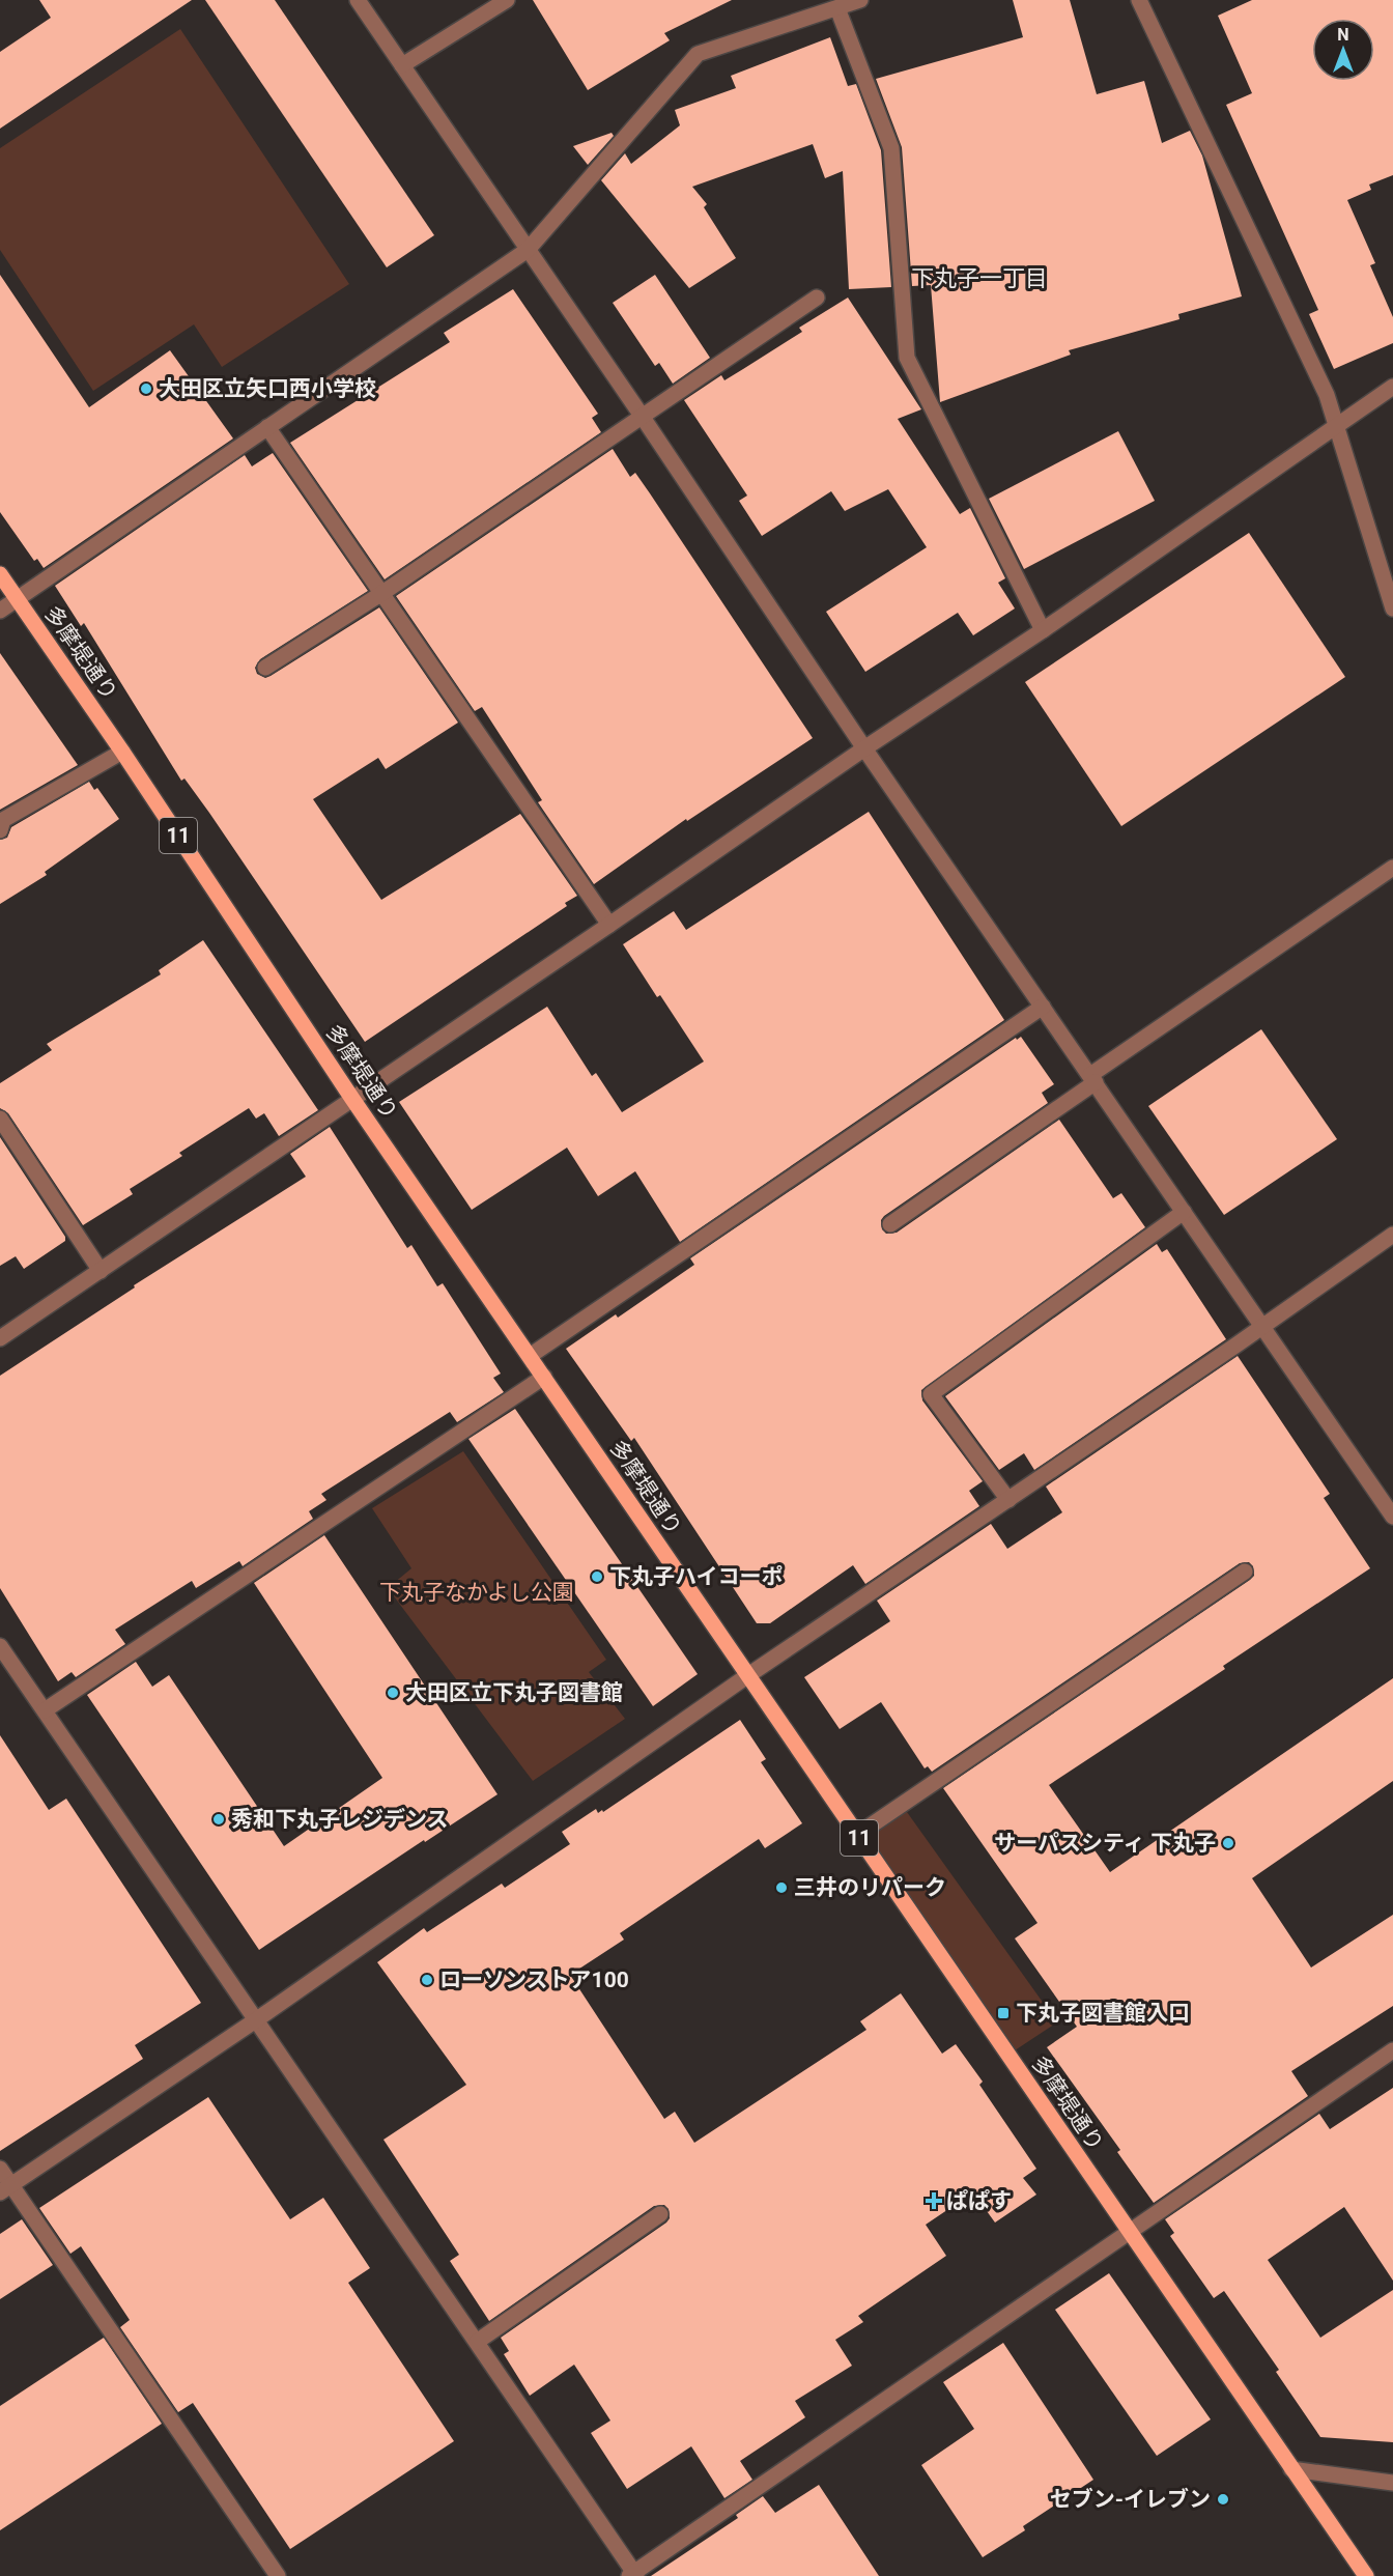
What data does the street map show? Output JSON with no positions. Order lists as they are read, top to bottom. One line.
{"streets":{"main road":["多摩堤通り","11"]},"districts":["下丸子一丁目"],"parks":["下丸子なかよし公園"],"places":{"other":["大田区立矢口西小学校","下丸子ハイコーポ","大田区立下丸子図書館","秀和下丸子レジデンス","サーパスシティ 下丸子","三井のリパーク","ローソンストア100","セブン-イレブン"],"transit":["下丸子図書館入口"],"health":["ぱぱす"]},"north":"top"}
